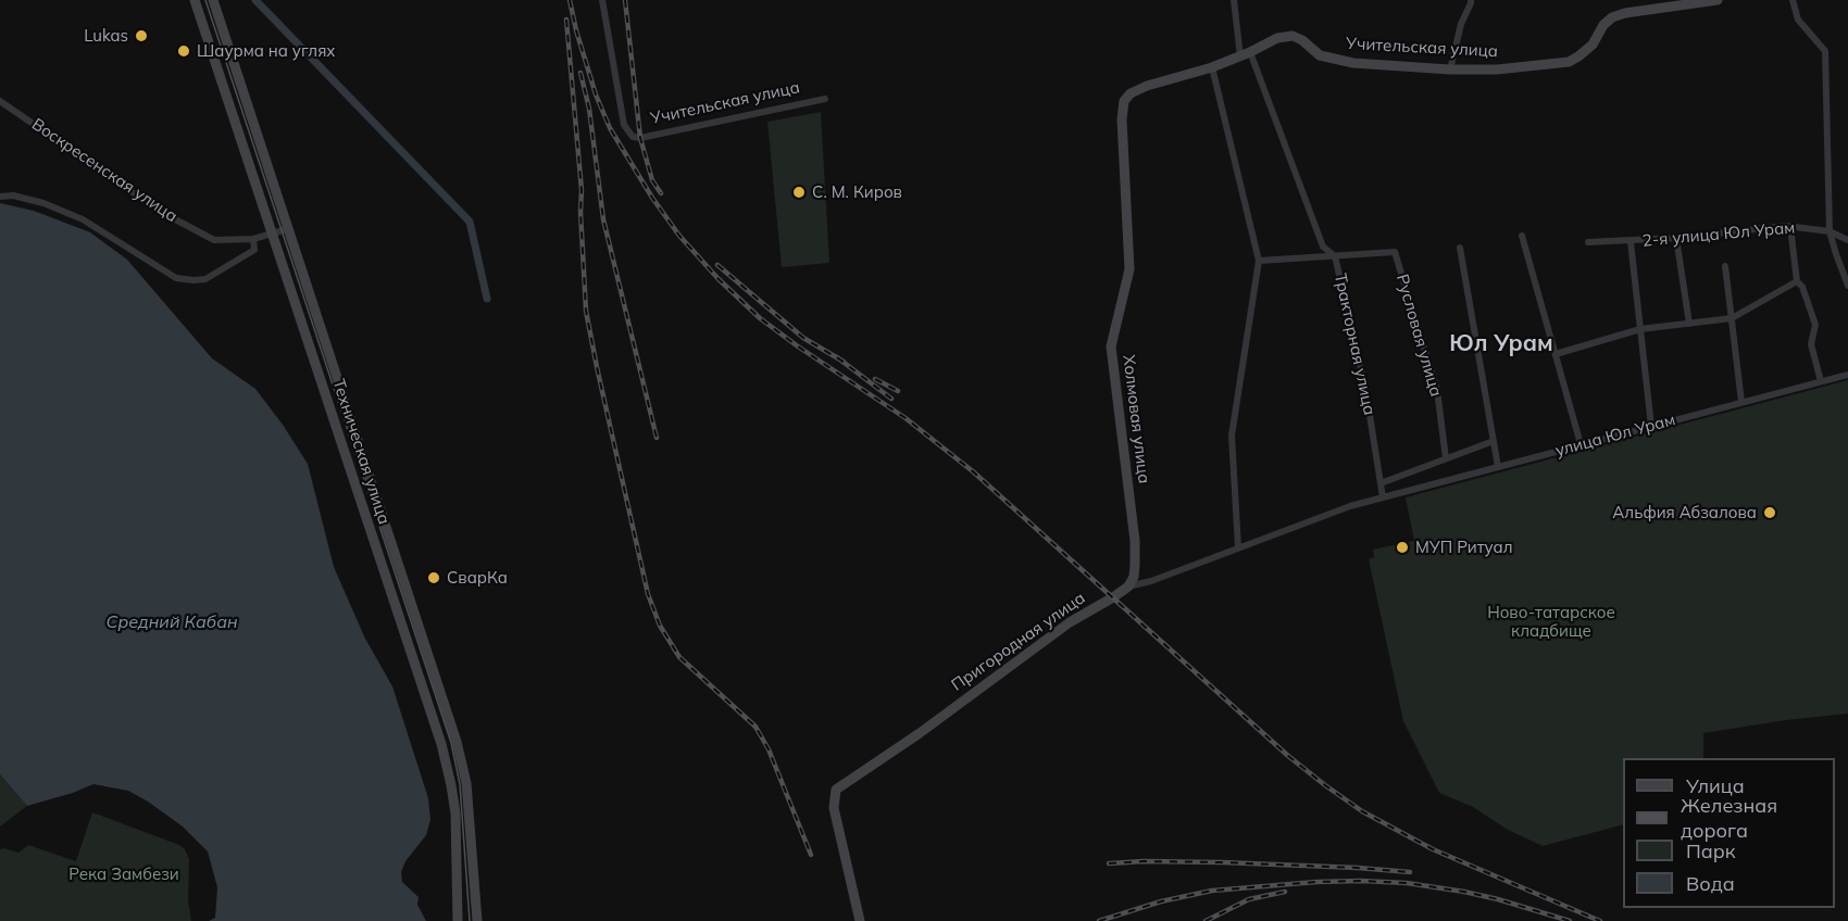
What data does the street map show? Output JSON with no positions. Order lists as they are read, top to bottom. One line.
{"streets":{"main road":["Учительская улица","Холмовая улица","Техническая улица","Пригородная улица"],"street":["Воскресенская улица","2-я улица Юл Урам","Русловая улица","Тракторная улица","улица Юл Урам"]},"crossings":[["Учительская улица","Тракторная улица"],["Учительская улица","Холмовая улица"],["Воскресенская улица","Техническая улица"],["Русловая улица","Тракторная улица"],["Тракторная улица","улица Юл Урам"],["Тракторная улица","Пригородная улица"],["Холмовая улица","Пригородная улица"],["улица Юл Урам","Пригородная улица"]],"districts":["Юл Урам"],"water":["Средний Кабан"],"parks":["Ново-татарское кладбище","Река Замбези"],"places":["Lukas","Шаурма на углях","С. М. Киров","Альфия Абзалова","МУП Ритуал","СварКа"],"legend":["Улица","Железная дорога","Парк","Вода"]}
